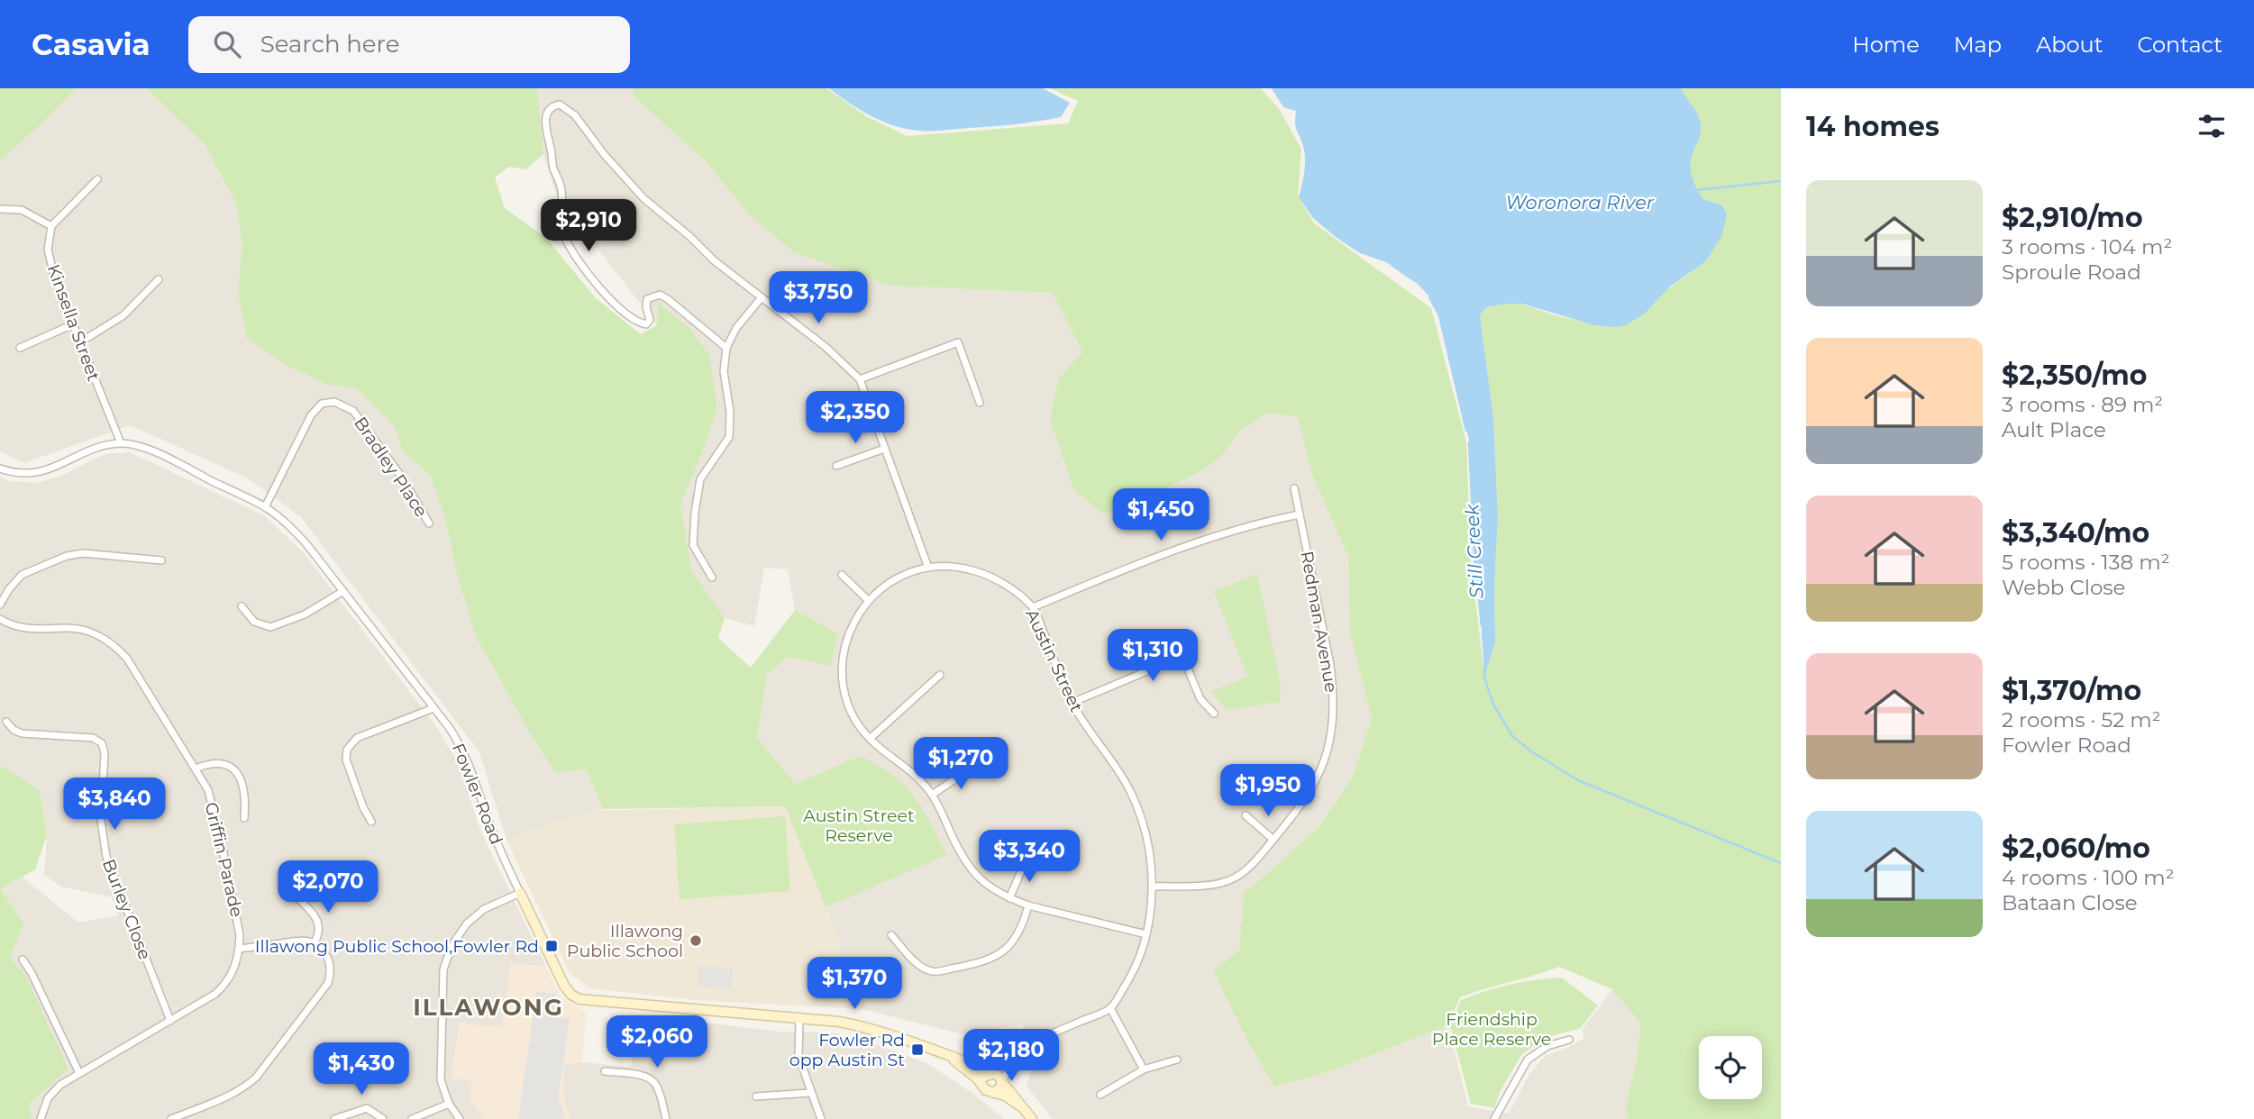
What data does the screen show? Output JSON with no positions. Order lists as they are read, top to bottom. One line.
{"streets":{"street":["Kinsella Street","Bradley Place","Redman Avenue","Austin Street","Fowler Road","Griffin Parade","Burley Close"]},"crossings":[["Kinsella Street","Fowler Road"],["Bradley Place","Fowler Road"],["Redman Avenue","Austin Street"],["Griffin Parade","Burley Close"]],"districts":["ILLAWONG"],"water":["Woronora River","Still Creek"],"parks":["Austin Street Reserve","Friendship Place Reserve"],"places":{"other":["Illawong Public School"],"transit":["Illawong Public School,Fowler Rd","Fowler Rd opp Austin St"]},"page":{"header":"Casavia","search":"Search here","nav":["Home","Map","About","Contact"],"heading":"14 homes","list":[{"name":"$2,910/mo","note":"3 rooms · 104 m² · Sproule Road"},{"name":"$2,350/mo","note":"3 rooms · 89 m² · Ault Place"},{"name":"$3,340/mo","note":"5 rooms · 138 m² · Webb Close"},{"name":"$1,370/mo","note":"2 rooms · 52 m² · Fowler Road"},{"name":"$2,060/mo","note":"4 rooms · 100 m² · Bataan Close"}],"price":["$2,910","$3,750","$2,350","$1,450","$1,310","$1,270","$1,950","$3,840","$3,340","$2,070","$1,370","$2,060","$2,180","$1,430"]}}
